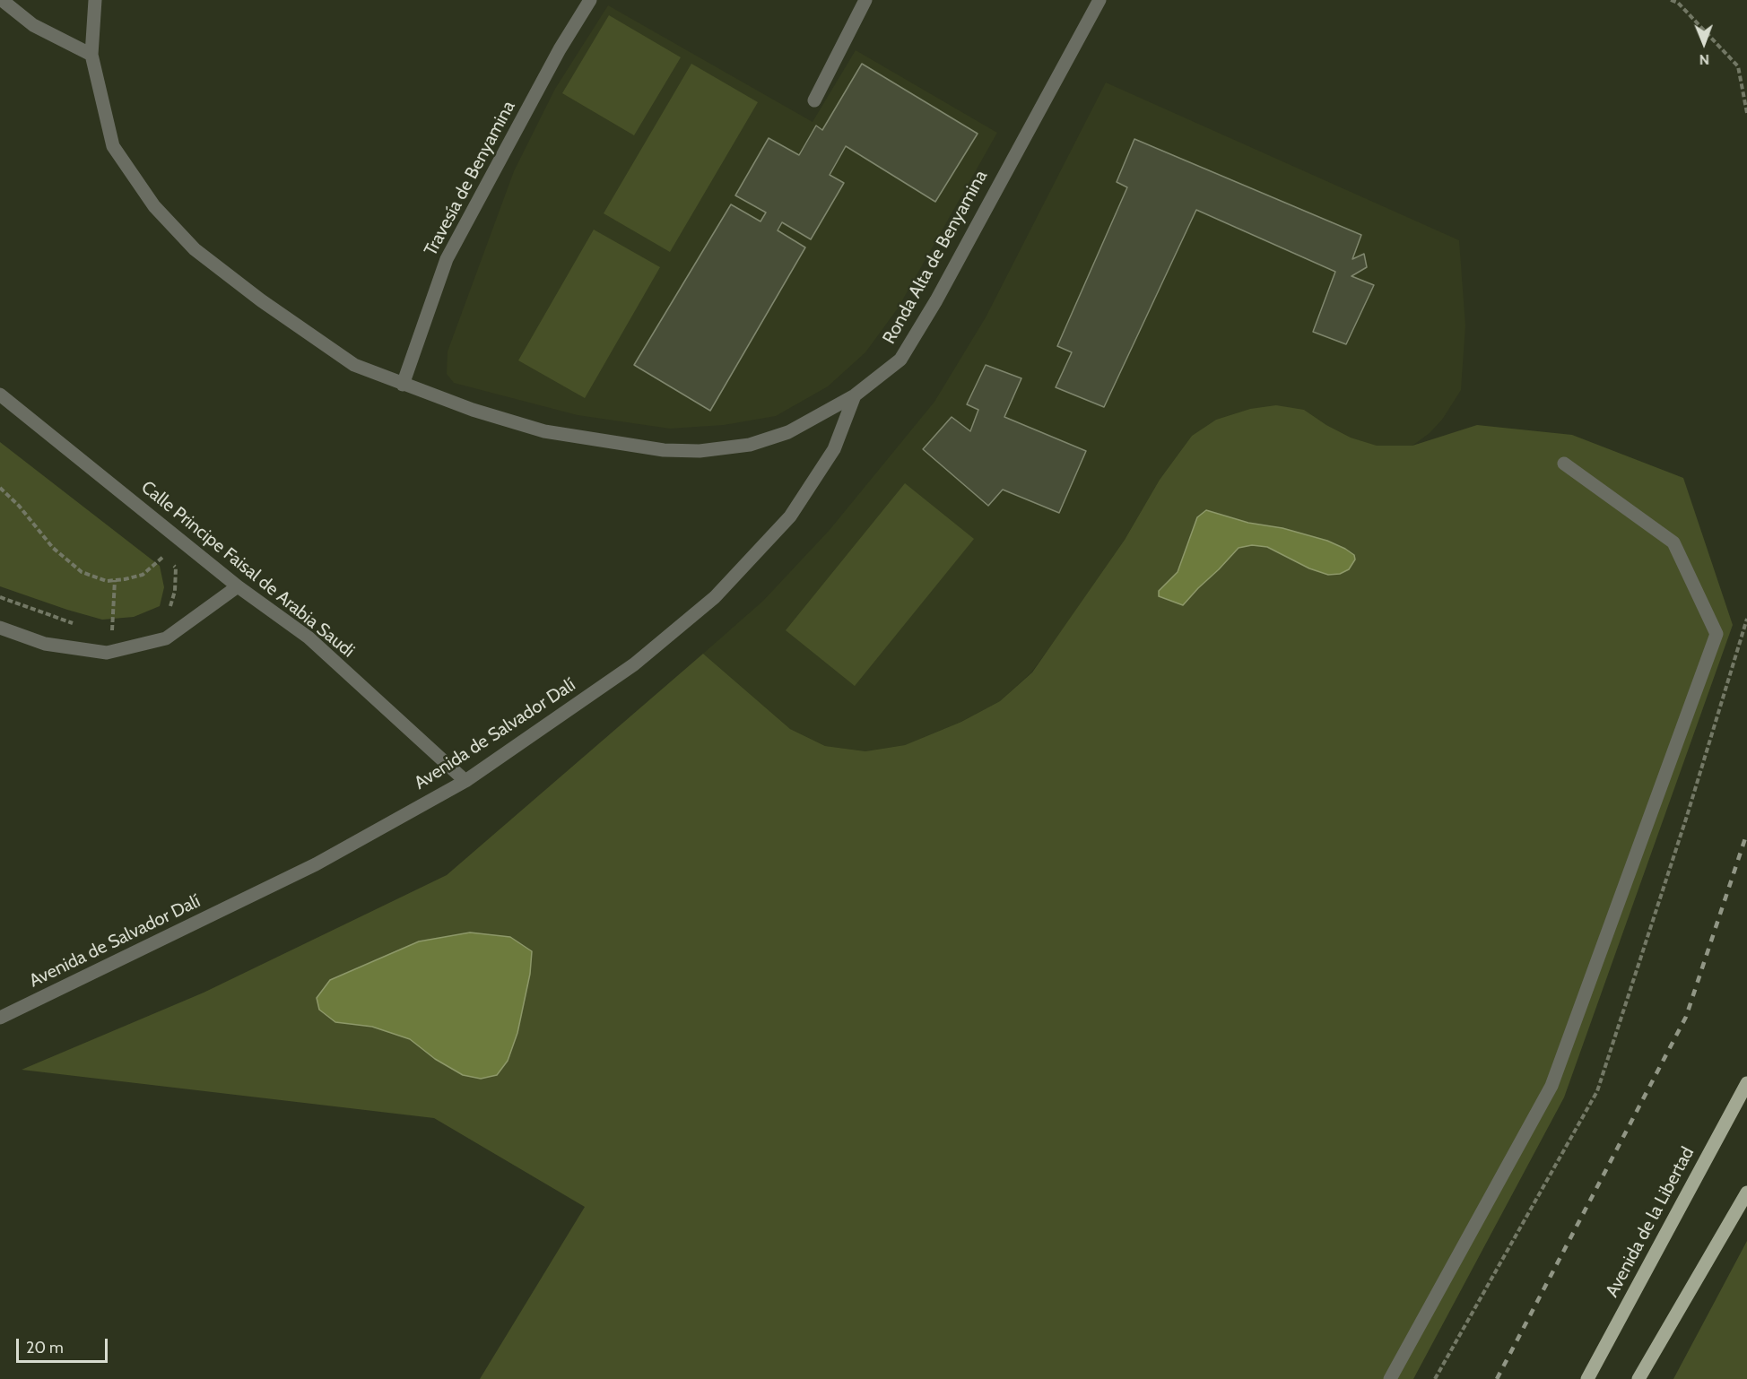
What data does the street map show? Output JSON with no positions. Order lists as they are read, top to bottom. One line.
{"streets":{"main road":["Avenida de la Libertad"],"street":["Travesía de Benyamina","Ronda Alta de Benyamina","Calle Principe Faisal de Arabia Saudi","Avenida de Salvador Dalí"]},"crossings":[["Travesía de Benyamina","Ronda Alta de Benyamina"],["Ronda Alta de Benyamina","Avenida de Salvador Dalí"],["Calle Principe Faisal de Arabia Saudi","Avenida de Salvador Dalí"]],"scale_bar":"20 m","north":"bottom"}
